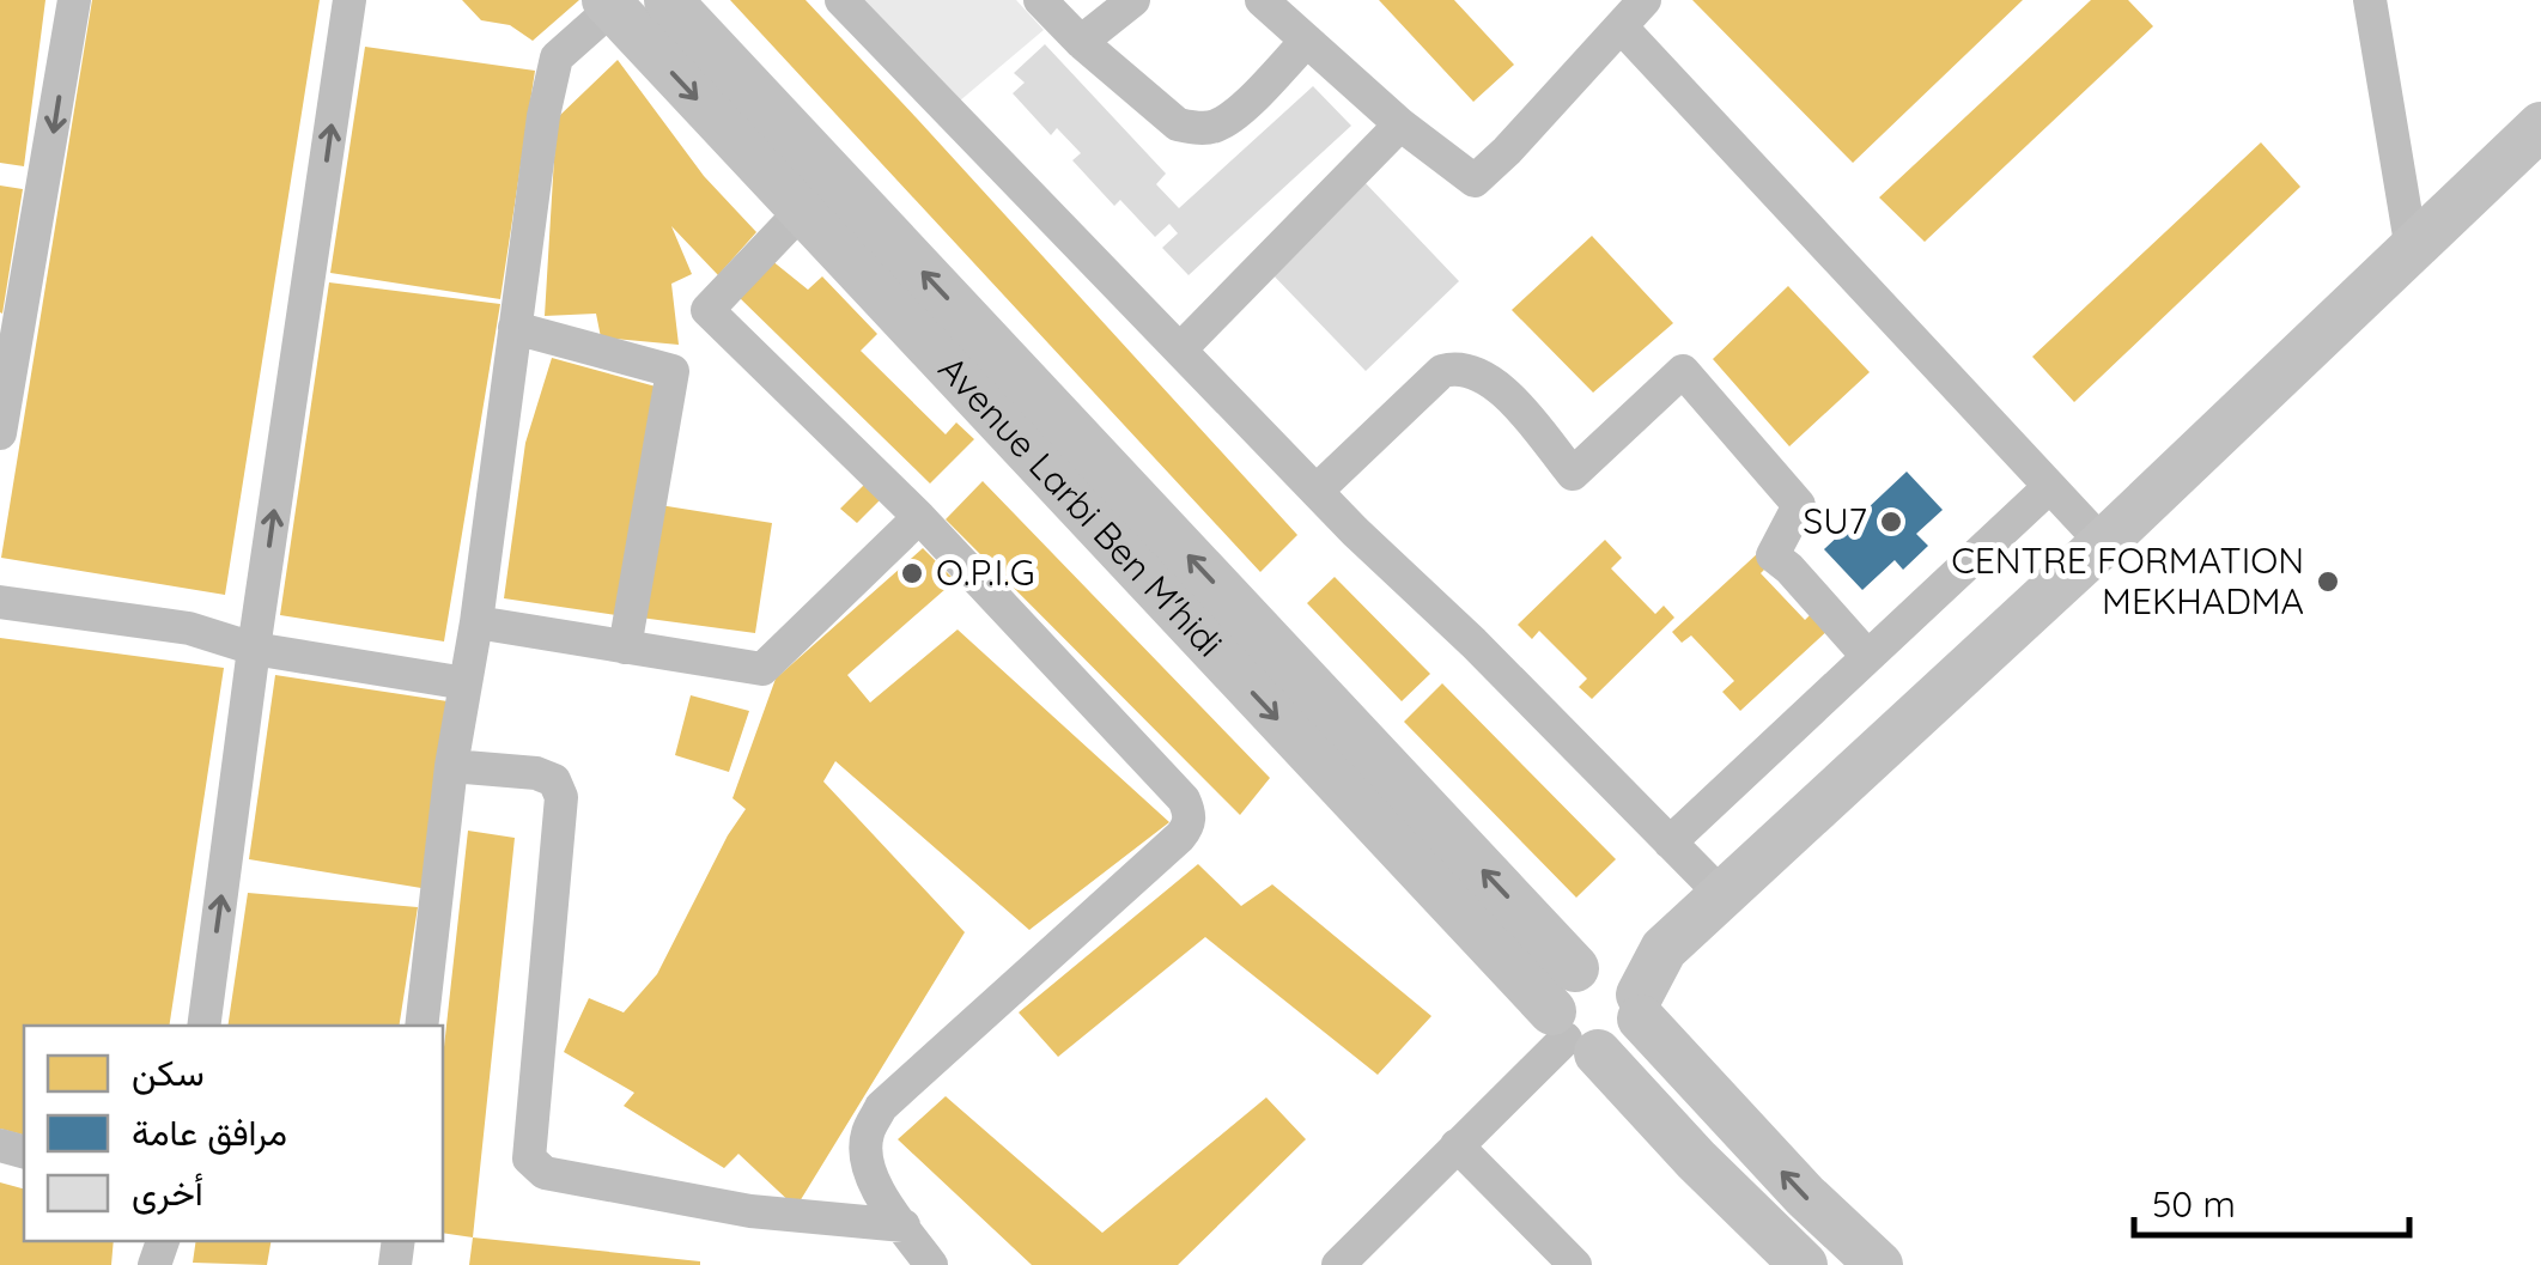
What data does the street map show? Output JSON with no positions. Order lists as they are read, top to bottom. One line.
{"streets":{"main road":["Avenue Larbi Ben M'hidi"]},"places":["SU7","O.P.I.G","CENTRE FORMATION MEKHADMA"],"legend":["سكن","مرافق عامة","أخرى"],"scale_bar":"50 m"}
